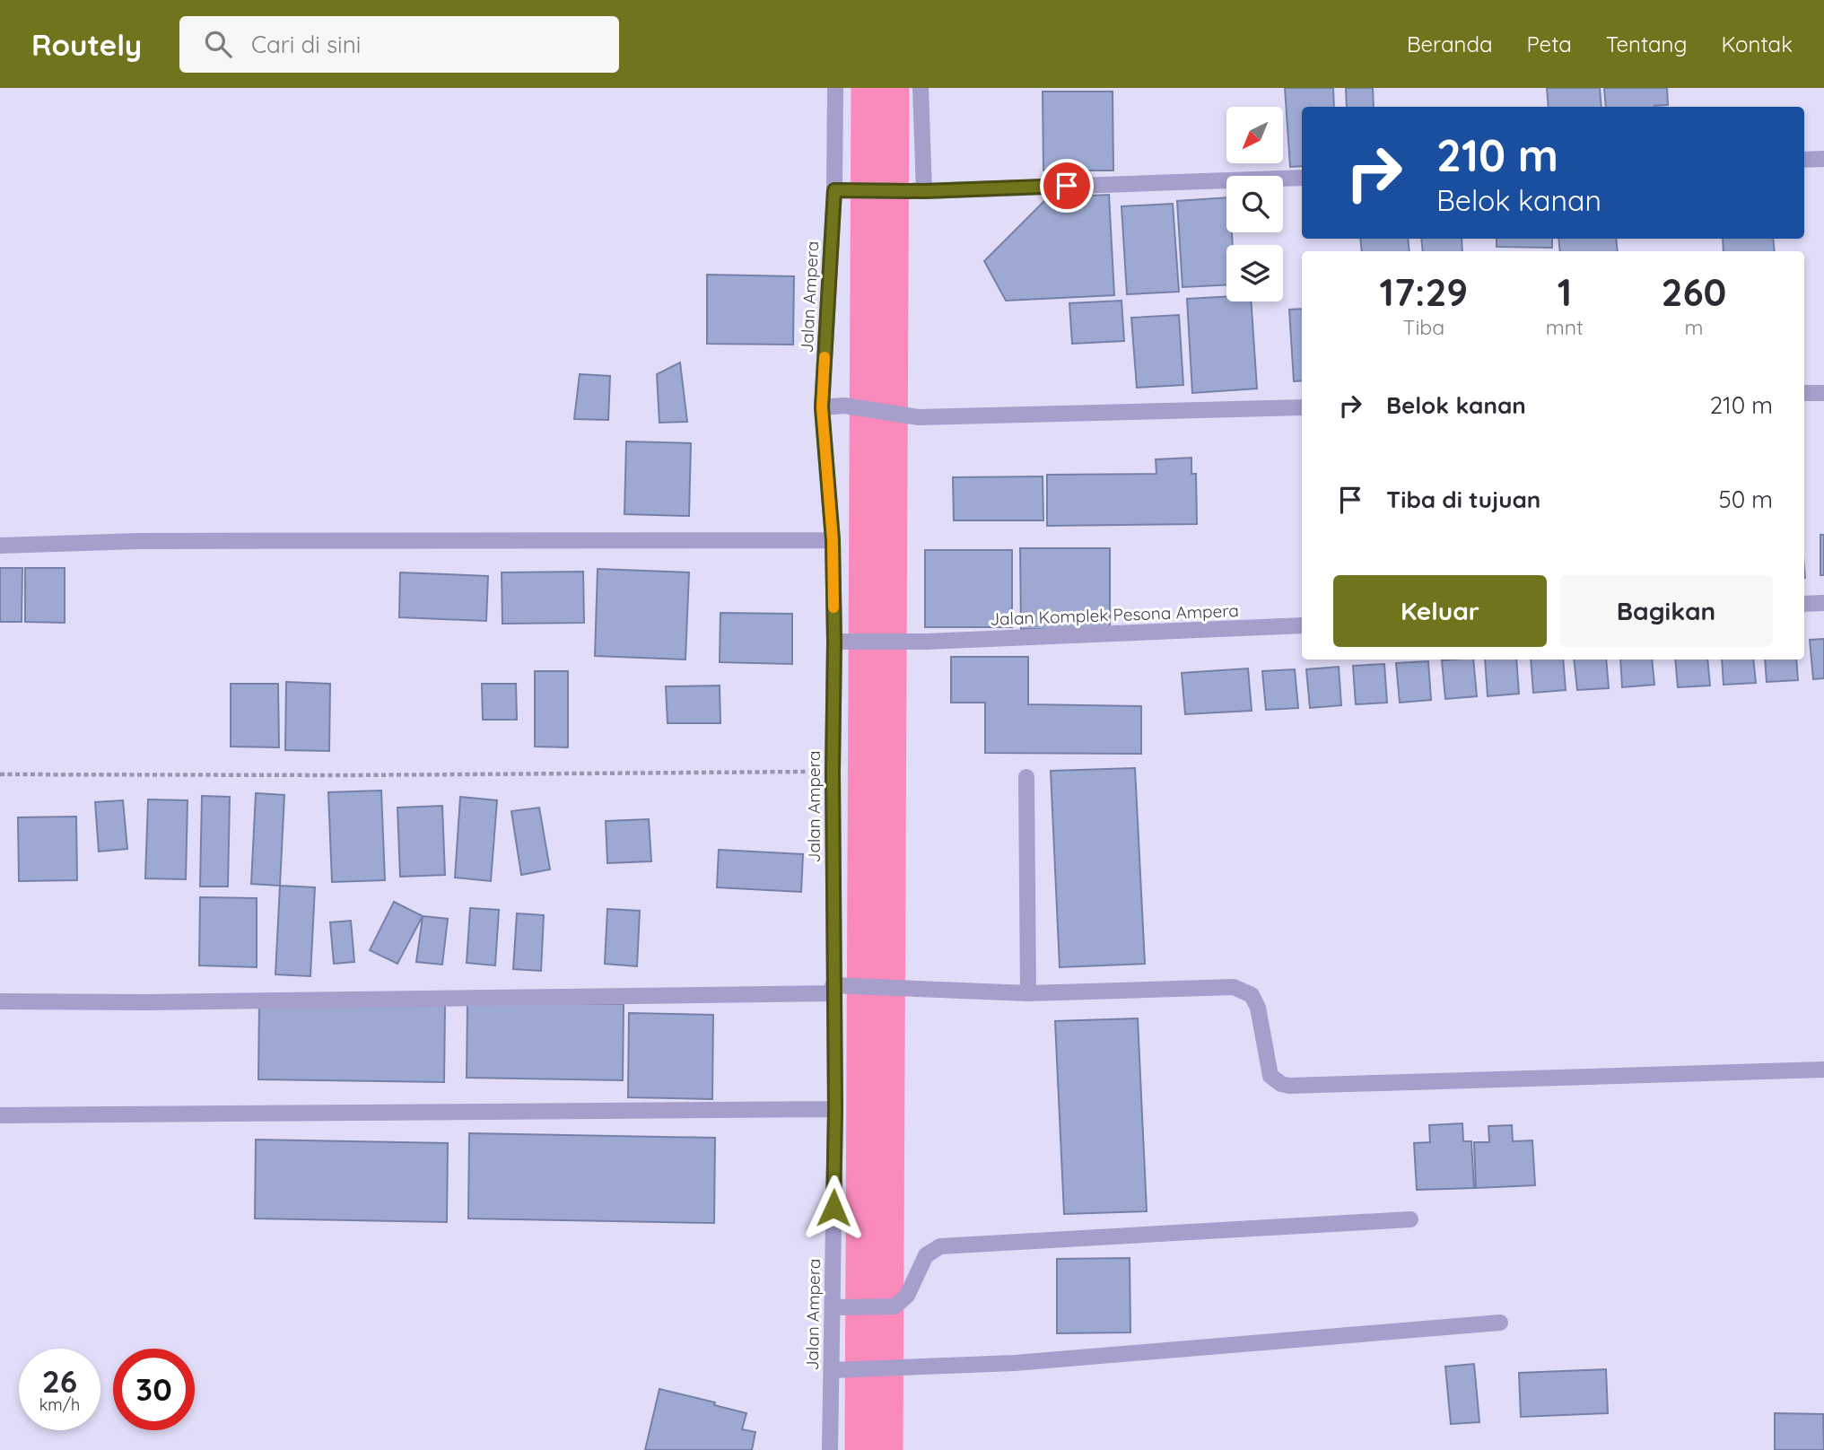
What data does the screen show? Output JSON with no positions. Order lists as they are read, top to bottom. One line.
{"streets":{"street":["Jalan Ampera","Jalan Komplek Pesona Ampera"]},"crossings":[["Jalan Ampera","Jalan Komplek Pesona Ampera"]],"north":"bottom left","page":{"header":"Routely","search":"Cari di sini","nav":["Beranda","Peta","Tentang","Kontak"],"turn":["210 m","Belok kanan"],"eta":["17:29","Tiba","1","mnt","260","m"],"list":[{"name":"Belok kanan","value":"210 m"},{"name":"Tiba di tujuan","value":"50 m"}],"buttons":["Keluar","Bagikan"],"speed":"26 km/h","limit":"30"}}
